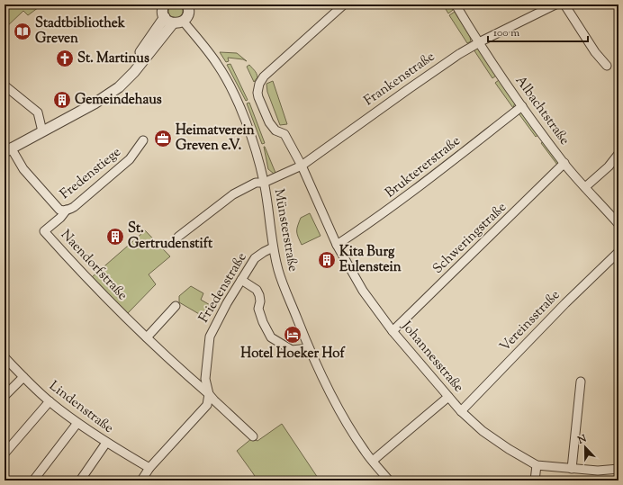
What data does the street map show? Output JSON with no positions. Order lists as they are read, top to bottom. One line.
{"streets":{"street":["Frankenstraße","Albachtstraße","Bruktererstraße","Fredenstiege","Münsterstraße","Schweringstraße","Naendorfstraße","Friedenstraße","Vereinsstraße","Johannesstraße","Lindenstraße"]},"crossings":[["Frankenstraße","Albachtstraße"],["Frankenstraße","Münsterstraße"],["Frankenstraße","Johannesstraße"],["Albachtstraße","Bruktererstraße"],["Albachtstraße","Schweringstraße"],["Bruktererstraße","Johannesstraße"],["Fredenstiege","Naendorfstraße"],["Münsterstraße","Friedenstraße"],["Schweringstraße","Johannesstraße"],["Naendorfstraße","Friedenstraße"],["Vereinsstraße","Johannesstraße"]],"places":{"library":["Stadtbibliothek Greven"],"church":["St. Martinus"],"building":["Gemeindehaus","St. Gertrudenstift","Kita Burg Eulenstein"],"office":["Heimatverein Greven e.V."],"hotel":["Hotel Hoeker Hof"]},"scale_bar":"100 m","north":"top"}
